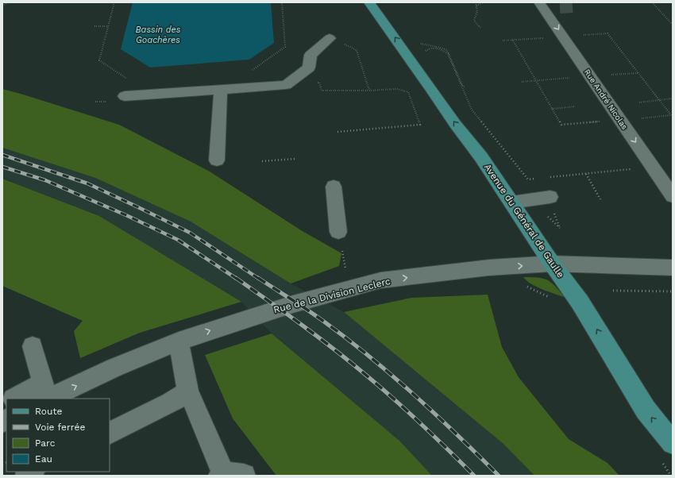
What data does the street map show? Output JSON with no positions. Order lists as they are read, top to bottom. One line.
{"streets":{"main road":["Avenue du Général de Gaulle"],"street":["Rue André Nicolas","Rue de la Division Leclerc"]},"crossings":[["Avenue du Général de Gaulle","Rue de la Division Leclerc"]],"one_way":["Rue André Nicolas","Avenue du Général de Gaulle","Rue de la Division Leclerc"],"water":["Bassin des Goachères"],"legend":["Route","Voie ferrée","Parc","Eau"]}
